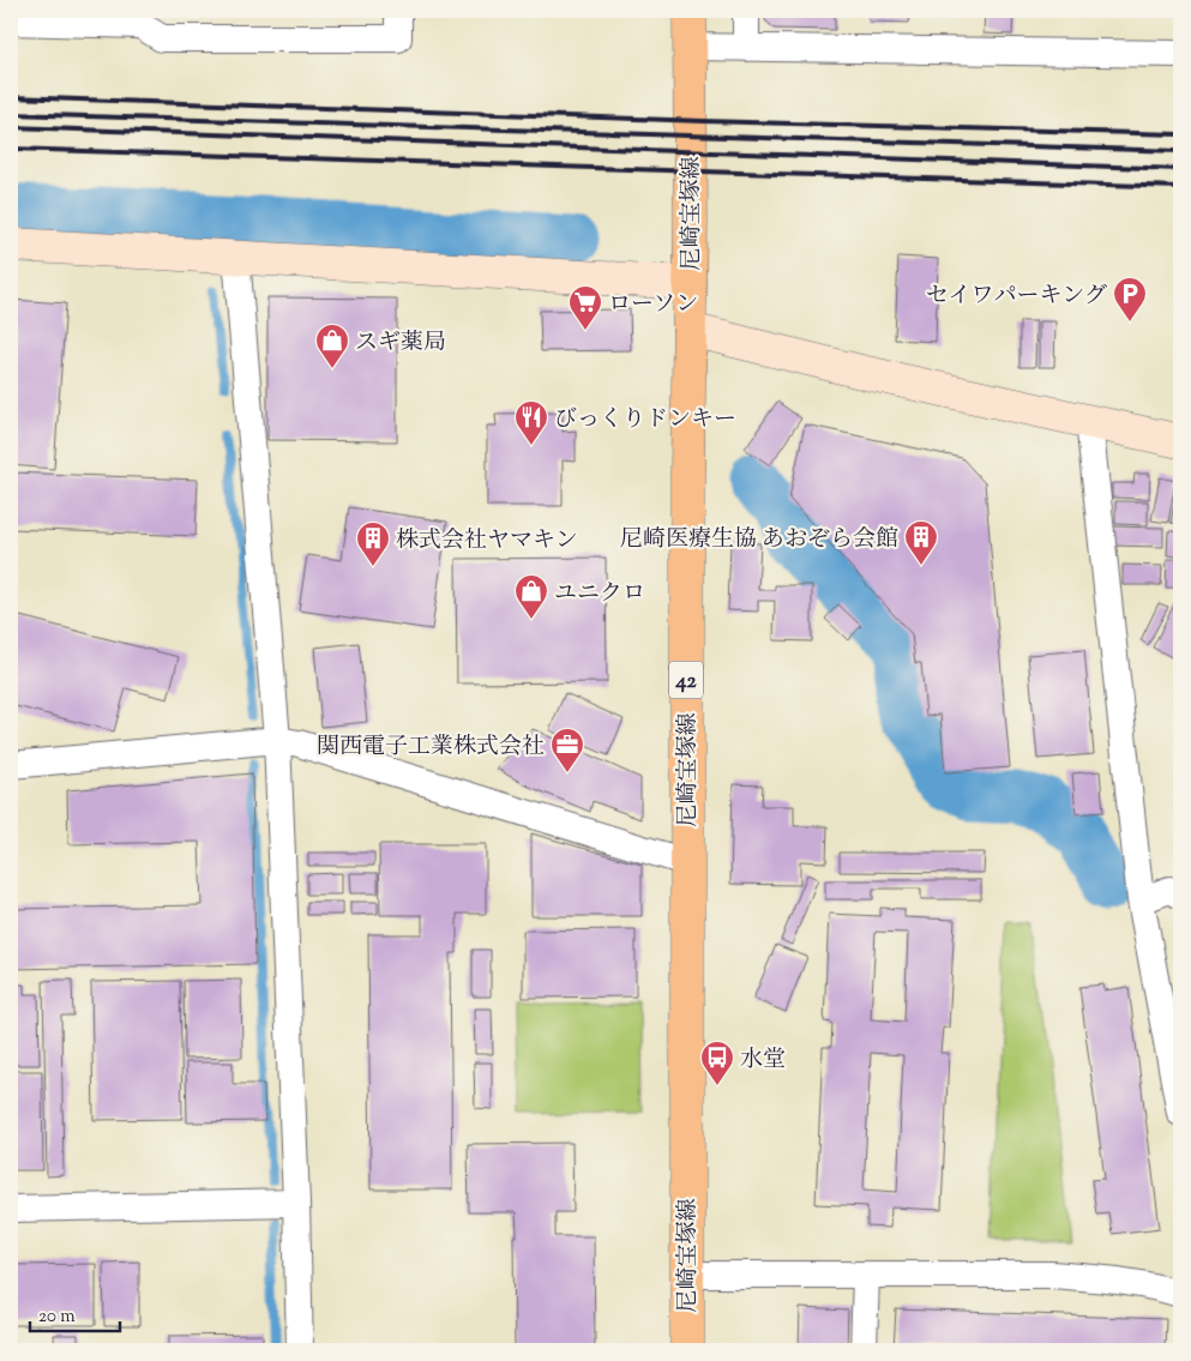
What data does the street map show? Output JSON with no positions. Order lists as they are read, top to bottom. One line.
{"streets":{"main road":["尼崎宝塚線","42"]},"places":{"parking":["セイワパーキング"],"supermarket":["ローソン"],"shop":["スギ薬局","ユニクロ"],"restaurant":["びっくりドンキー"],"building":["尼崎医療生協 あおぞら会館","株式会社ヤマキン"],"office":["関西電子工業株式会社"],"bus stop":["水堂"]},"scale_bar":"20 m"}
